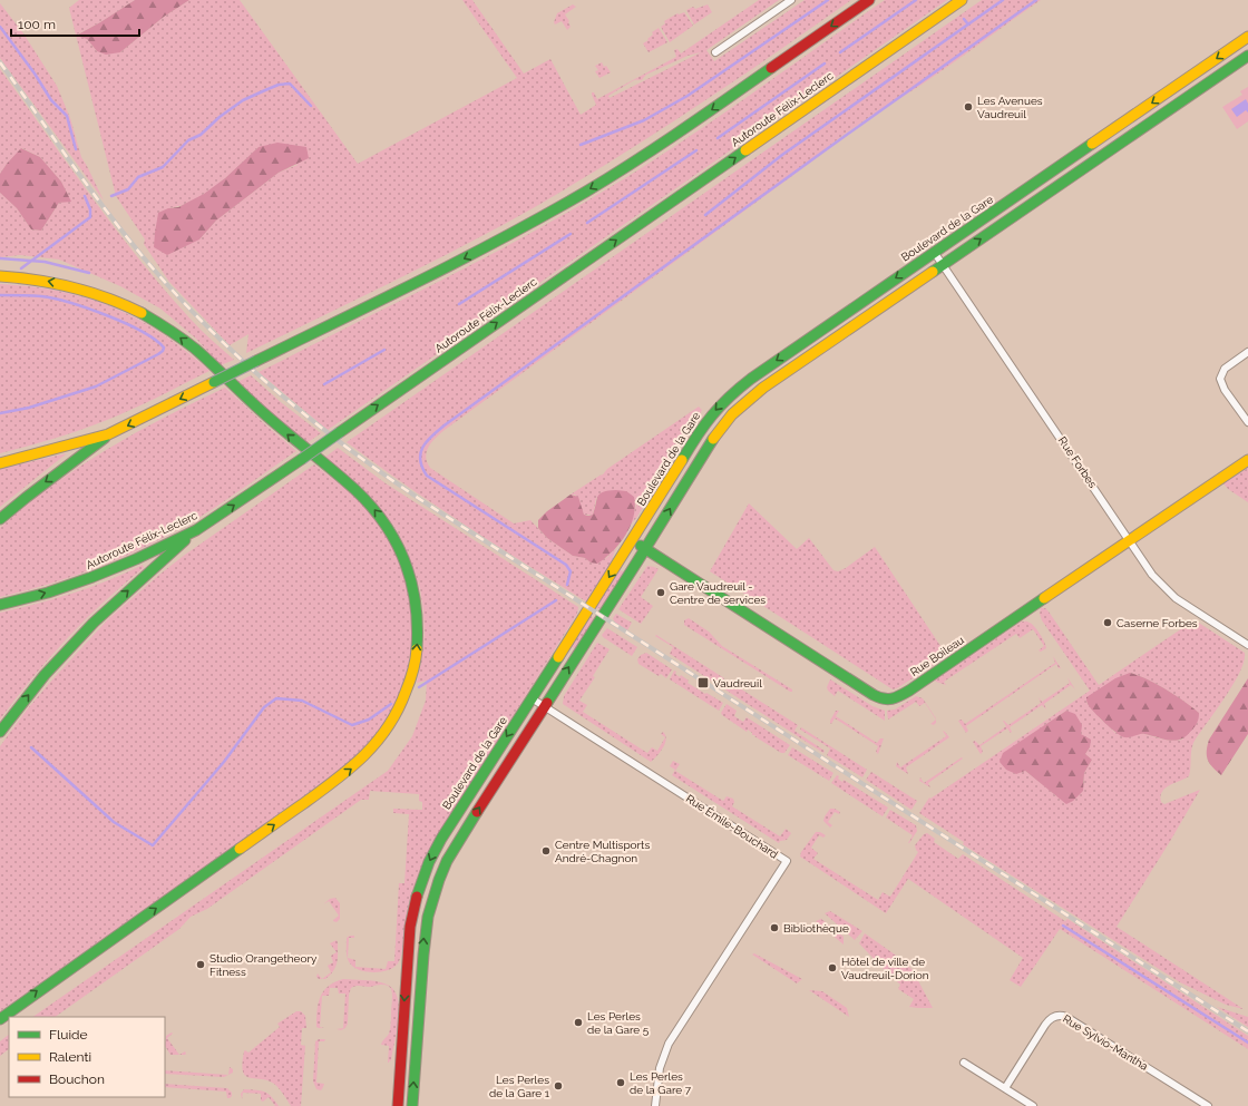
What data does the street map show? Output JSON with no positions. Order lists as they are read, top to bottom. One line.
{"streets":{"main road":["Autoroute Félix-Leclerc","Boulevard de la Gare","Rue Boileau"],"street":["Rue Forbes","Rue Émile-Bouchard","Rue Sylvio-Mantha"]},"crossings":[["Boulevard de la Gare","Rue Forbes"],["Boulevard de la Gare","Rue Boileau"],["Boulevard de la Gare","Rue Émile-Bouchard"],["Rue Forbes","Rue Boileau"]],"places":{"other":["Les Avenues Vaudreuil","Gare Vaudreuil - Centre de services","Caserne Forbes","Centre Multisports André-Chagnon","Bibliothèque","Studio Orangetheory Fitness","Hôtel de ville de Vaudreuil-Dorion","Les Perles de la Gare 5","Les Perles de la Gare 7","Les Perles de la Gare 1"],"transit":["Vaudreuil"]},"legend":["Fluide","Ralenti","Bouchon"],"scale_bar":"100 m"}
